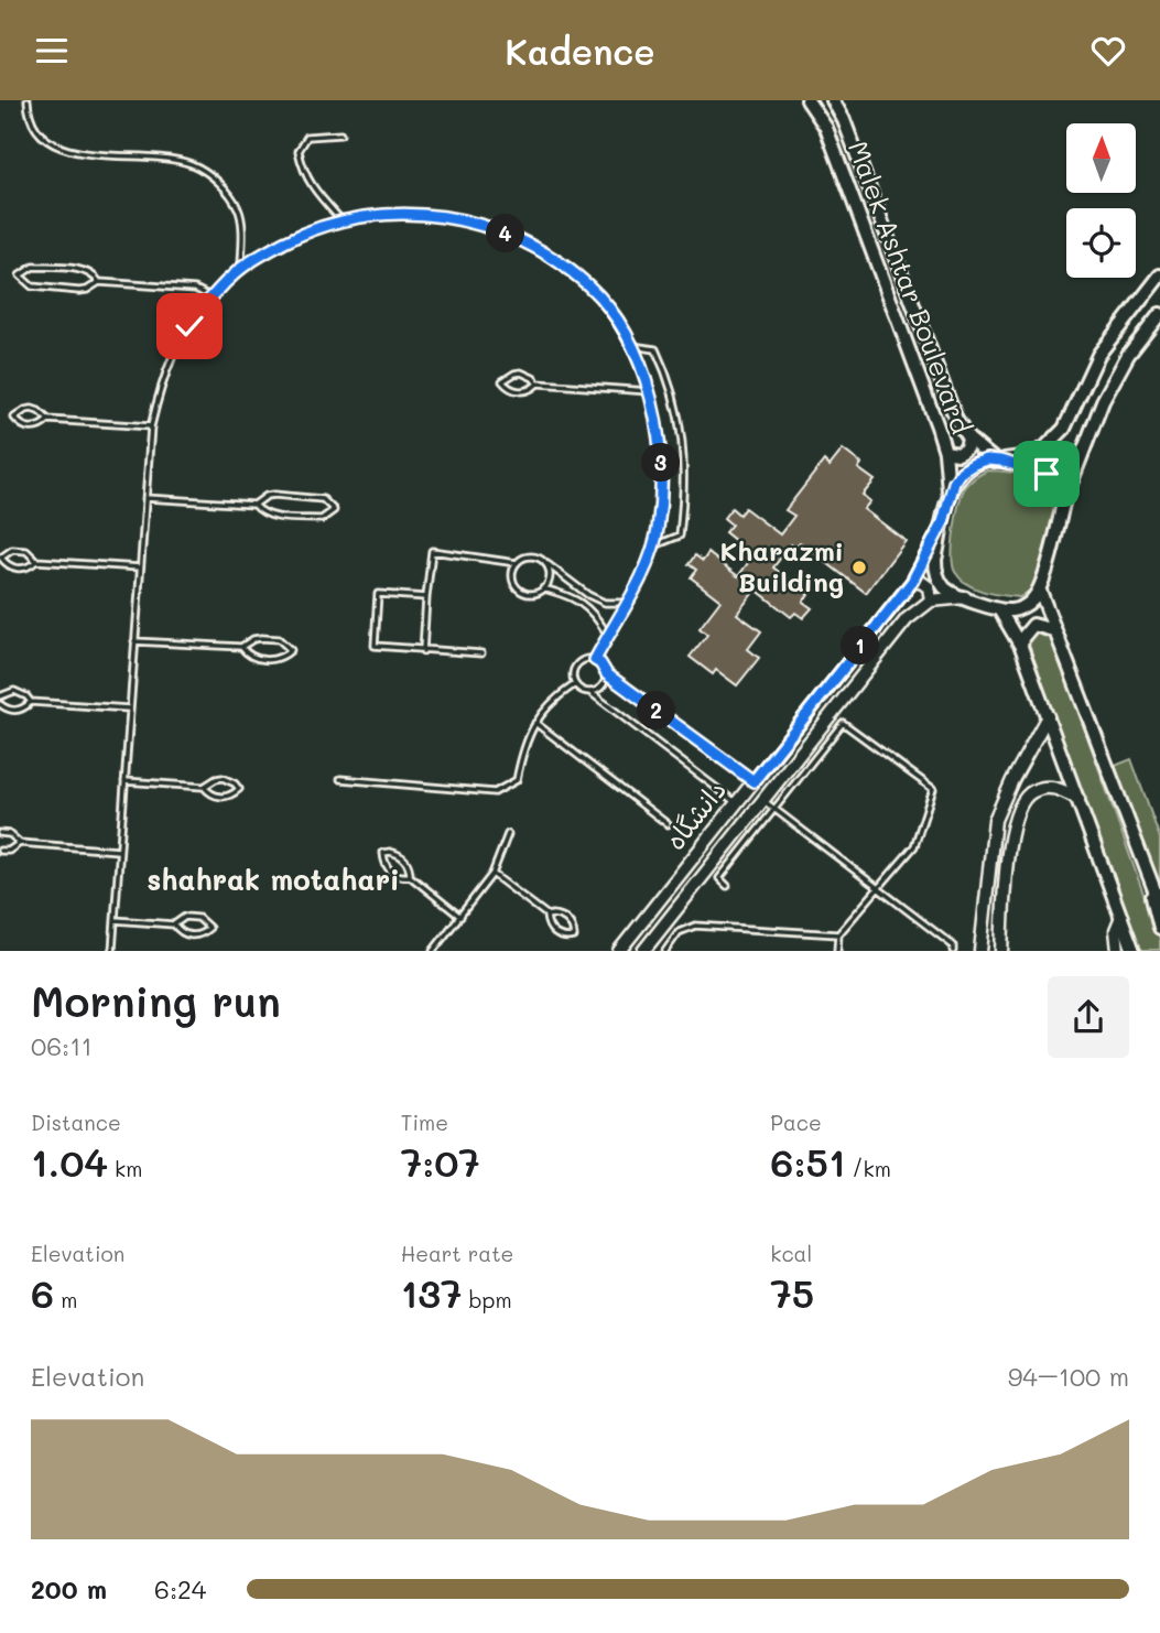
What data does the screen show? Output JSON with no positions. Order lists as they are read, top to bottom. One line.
{"streets":{"main road":["Malek Ashtar Boulevard","دانشگاه"]},"crossings":[["Malek Ashtar Boulevard","دانشگاه"]],"districts":["shahrak motahari"],"places":["Kharazmi Building"],"north":"top","page":{"header":"Kadence","pins":["4","3","1","2"],"heading":["Morning run","06:11"],"stats":[["Distance","1.04 km"],["Time","7:07"],["Pace","6:51 /km"],["Elevation","6 m"],["Heart rate","137 bpm"],["kcal","75"]],"chart":["Elevation","94–100 m"],"list":[{"name":"200 m","note":"6:24"}]}}
